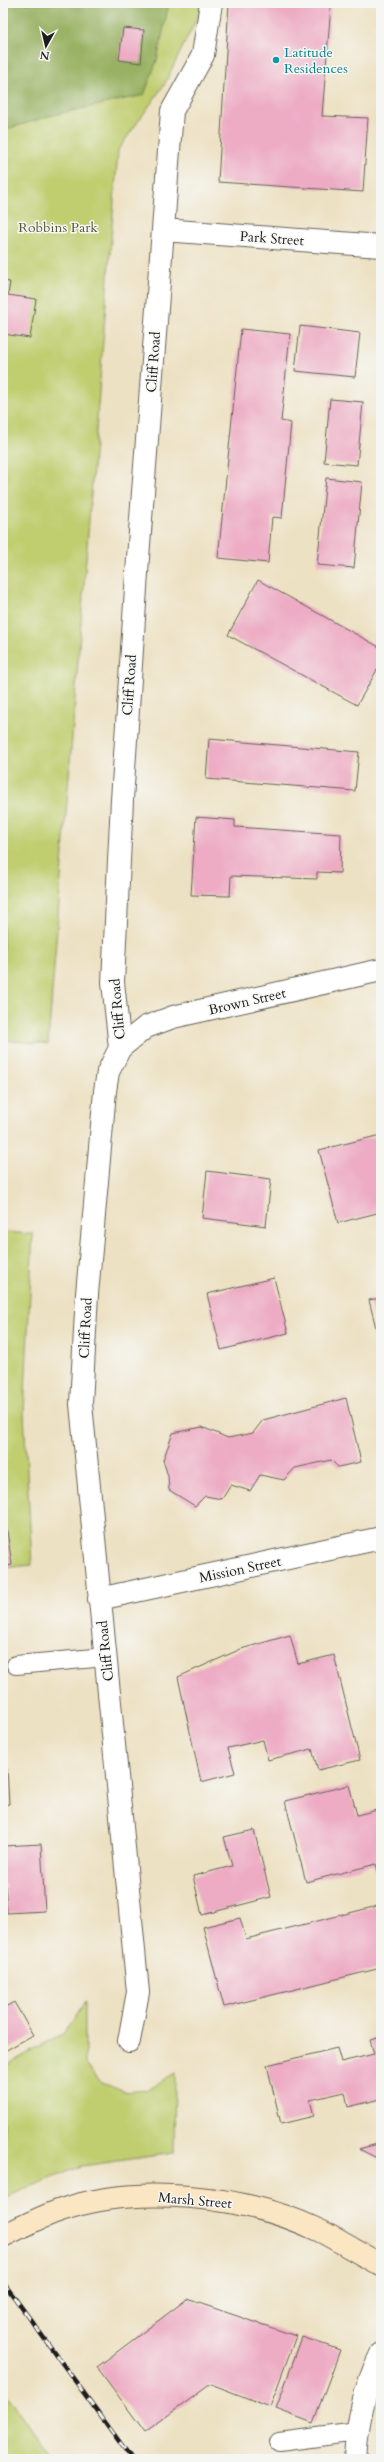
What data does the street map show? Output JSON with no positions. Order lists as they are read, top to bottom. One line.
{"streets":{"main road":["Marsh Street"],"street":["Park Street","Cliff Road","Brown Street","Mission Street"]},"crossings":[["Park Street","Cliff Road"],["Cliff Road","Brown Street"],["Cliff Road","Mission Street"]],"parks":["Robbins Park"],"places":["Latitude Residences"],"north":"bottom"}
